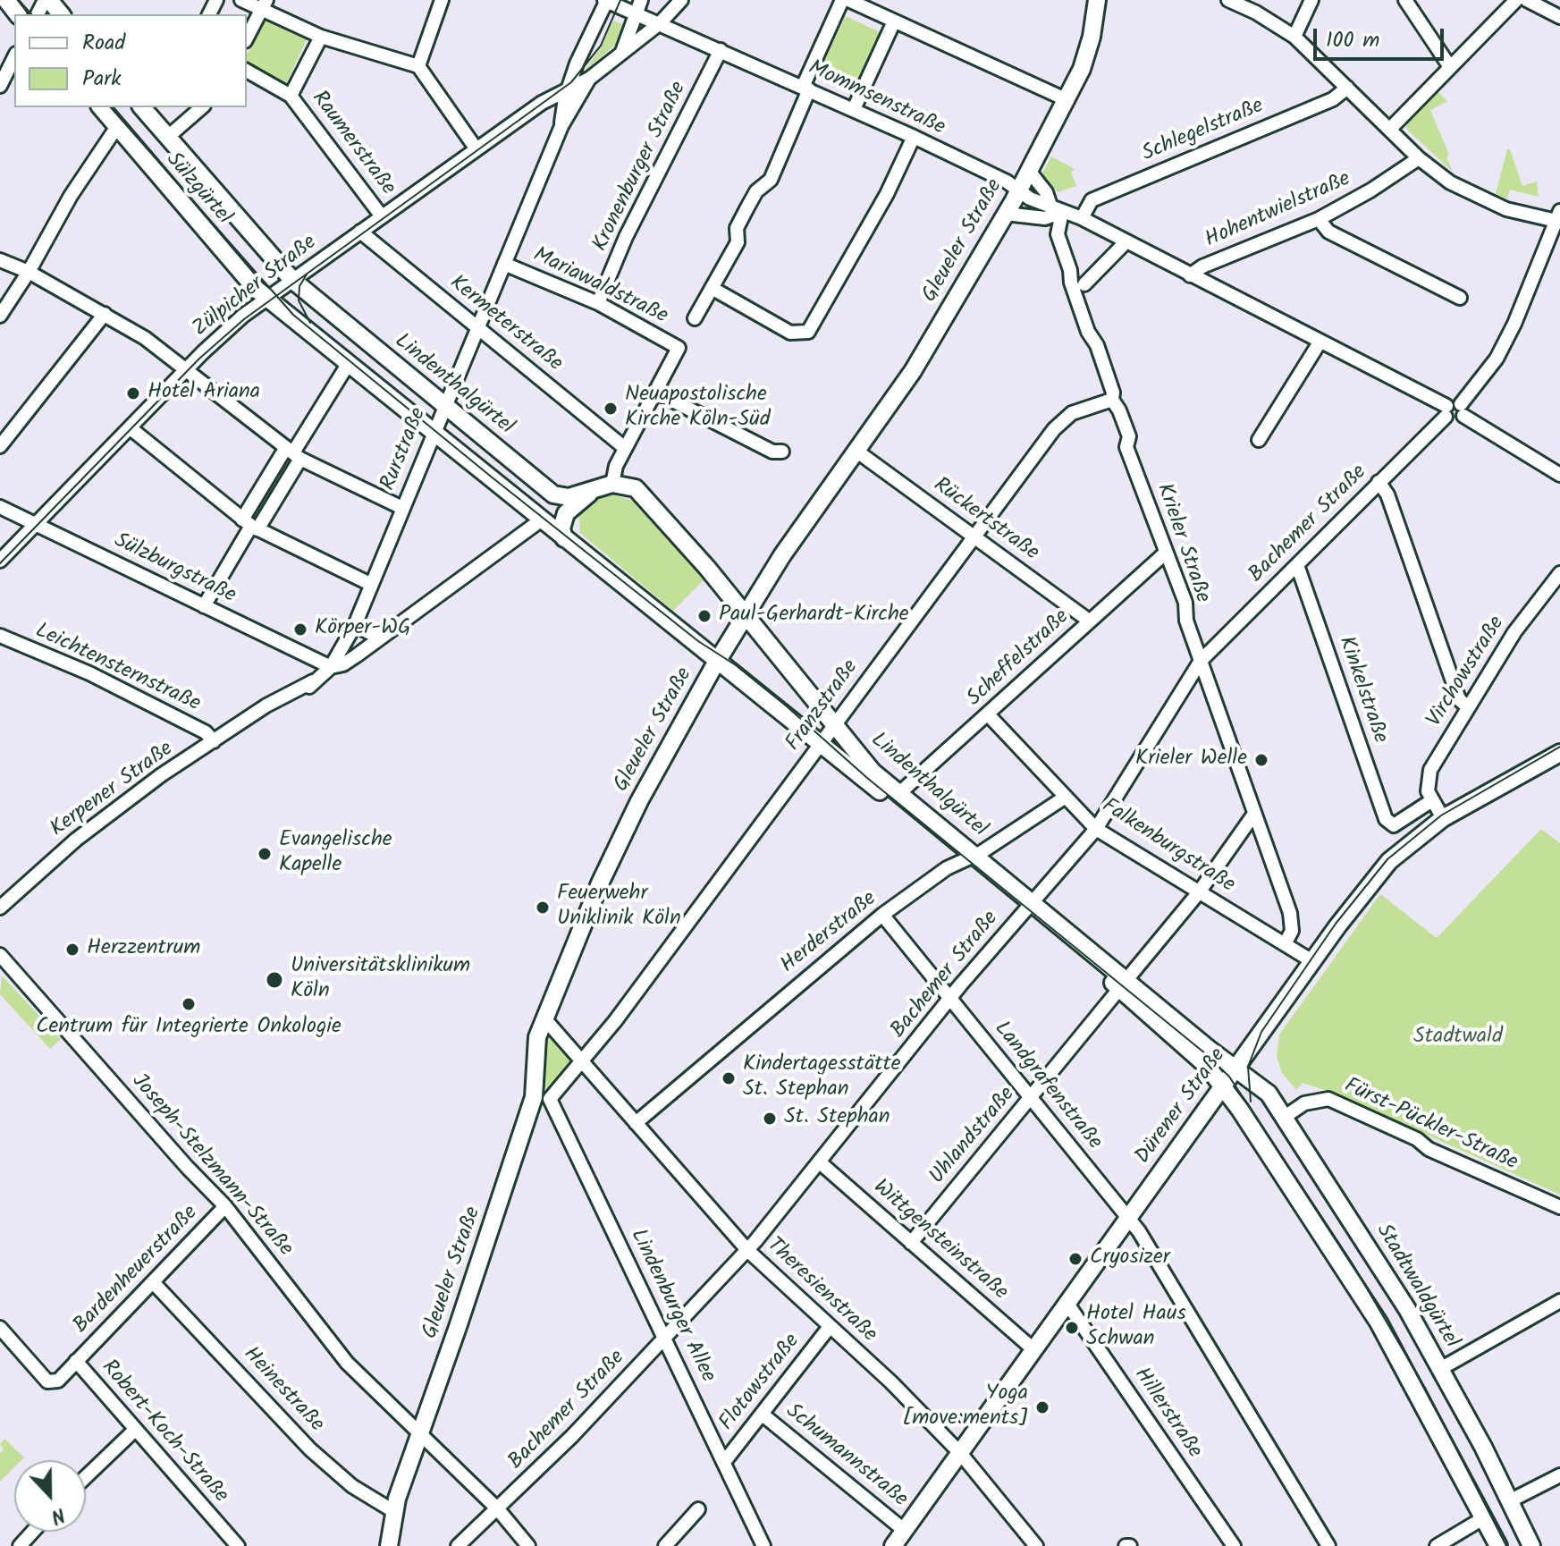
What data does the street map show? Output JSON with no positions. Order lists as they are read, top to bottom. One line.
{"streets":{"main road":["Sülzgürtel","Gleueler Straße","Lindenthalgürtel","Dürener Straße","Stadtwaldgürtel"],"street":["Mommsenstraße","Schlegelstraße","Raumerstraße","Kronenburger Straße","Hohentwielstraße","Zülpicher Straße","Mariawaldstraße","Kermeterstraße","Rurstraße","Rückertstraße","Bachemer Straße","Krieler Straße","Sülzburgstraße","Scheffelstraße","Leichtensternstraße","Virchowstraße","Kinkelstraße","Franzstraße","Kerpener Straße","Falkenburgstraße","Herderstraße","Landgrafenstraße","Fürst-Pückler-Straße","Uhlandstraße","Joseph-Stelzmann-Straße","Wittgensteinstraße","Bardenheuerstraße","Theresienstraße","Lindenburger Allee","Flotowstraße","Heinestraße","Hillerstraße","Robert-Koch-Straße","Schumannstraße"]},"crossings":[["Mommsenstraße","Schlegelstraße"],["Mommsenstraße","Kronenburger Straße"],["Mommsenstraße","Hohentwielstraße"],["Mommsenstraße","Gleueler Straße"],["Mommsenstraße","Zülpicher Straße"],["Mommsenstraße","Bachemer Straße"],["Mommsenstraße","Krieler Straße"],["Raumerstraße","Zülpicher Straße"],["Kronenburger Straße","Mariawaldstraße"],["Sülzgürtel","Zülpicher Straße"],["Sülzgürtel","Lindenthalgürtel"],["Gleueler Straße","Lindenthalgürtel"],["Gleueler Straße","Rückertstraße"],["Gleueler Straße","Franzstraße"],["Gleueler Straße","Joseph-Stelzmann-Straße"],["Gleueler Straße","Theresienstraße"],["Gleueler Straße","Lindenburger Allee"],["Gleueler Straße","Heinestraße"],["Zülpicher Straße","Kermeterstraße"],["Zülpicher Straße","Lindenthalgürtel"],["Zülpicher Straße","Rurstraße"],["Zülpicher Straße","Sülzburgstraße"],["Mariawaldstraße","Rurstraße"],["Kermeterstraße","Rurstraße"],["Lindenthalgürtel","Rurstraße"],["Lindenthalgürtel","Bachemer Straße"],["Lindenthalgürtel","Scheffelstraße"],["Lindenthalgürtel","Franzstraße"],["Lindenthalgürtel","Kerpener Straße"],["Lindenthalgürtel","Herderstraße"],["Lindenthalgürtel","Dürener Straße"],["Lindenthalgürtel","Uhlandstraße"],["Lindenthalgürtel","Stadtwaldgürtel"],["Rurstraße","Sülzburgstraße"],["Rurstraße","Kerpener Straße"],["Rückertstraße","Scheffelstraße"],["Rückertstraße","Franzstraße"],["Bachemer Straße","Krieler Straße"],["Bachemer Straße","Kinkelstraße"],["Bachemer Straße","Falkenburgstraße"],["Bachemer Straße","Landgrafenstraße"],["Bachemer Straße","Joseph-Stelzmann-Straße"],["Bachemer Straße","Wittgensteinstraße"],["Bachemer Straße","Theresienstraße"],["Bachemer Straße","Lindenburger Allee"],["Krieler Straße","Scheffelstraße"],["Krieler Straße","Franzstraße"],["Krieler Straße","Falkenburgstraße"],["Krieler Straße","Uhlandstraße"],["Sülzburgstraße","Kerpener Straße"],["Scheffelstraße","Falkenburgstraße"],["Leichtensternstraße","Kerpener Straße"],["Virchowstraße","Kinkelstraße"],["Franzstraße","Theresienstraße"],["Franzstraße","Lindenburger Allee"],["Falkenburgstraße","Herderstraße"],["Falkenburgstraße","Dürener Straße"],["Falkenburgstraße","Uhlandstraße"],["Herderstraße","Landgrafenstraße"],["Herderstraße","Theresienstraße"],["Landgrafenstraße","Dürener Straße"],["Landgrafenstraße","Uhlandstraße"],["Dürener Straße","Wittgensteinstraße"],["Dürener Straße","Stadtwaldgürtel"],["Dürener Straße","Theresienstraße"],["Dürener Straße","Hillerstraße"],["Dürener Straße","Schumannstraße"],["Fürst-Pückler-Straße","Stadtwaldgürtel"],["Uhlandstraße","Wittgensteinstraße"],["Joseph-Stelzmann-Straße","Bardenheuerstraße"],["Bardenheuerstraße","Heinestraße"],["Bardenheuerstraße","Robert-Koch-Straße"],["Theresienstraße","Flotowstraße"],["Lindenburger Allee","Flotowstraße"],["Flotowstraße","Schumannstraße"]],"parks":["Stadtwald"],"places":["Hotel Ariana","Neuapostolische Kirche Köln-Süd","Paul-Gerhardt-Kirche","Körper-WG","Krieler Welle","Evangelische Kapelle","Feuerwehr Uniklinik Köln","Herzzentrum","Universitätsklinikum Köln","Centrum für Integrierte Onkologie","Kindertagesstätte St. Stephan","St. Stephan","Cryosizer","Hotel Haus Schwan","Yoga [move:ments]"],"legend":["Road","Park"],"scale_bar":"100 m","north":"bottom"}
